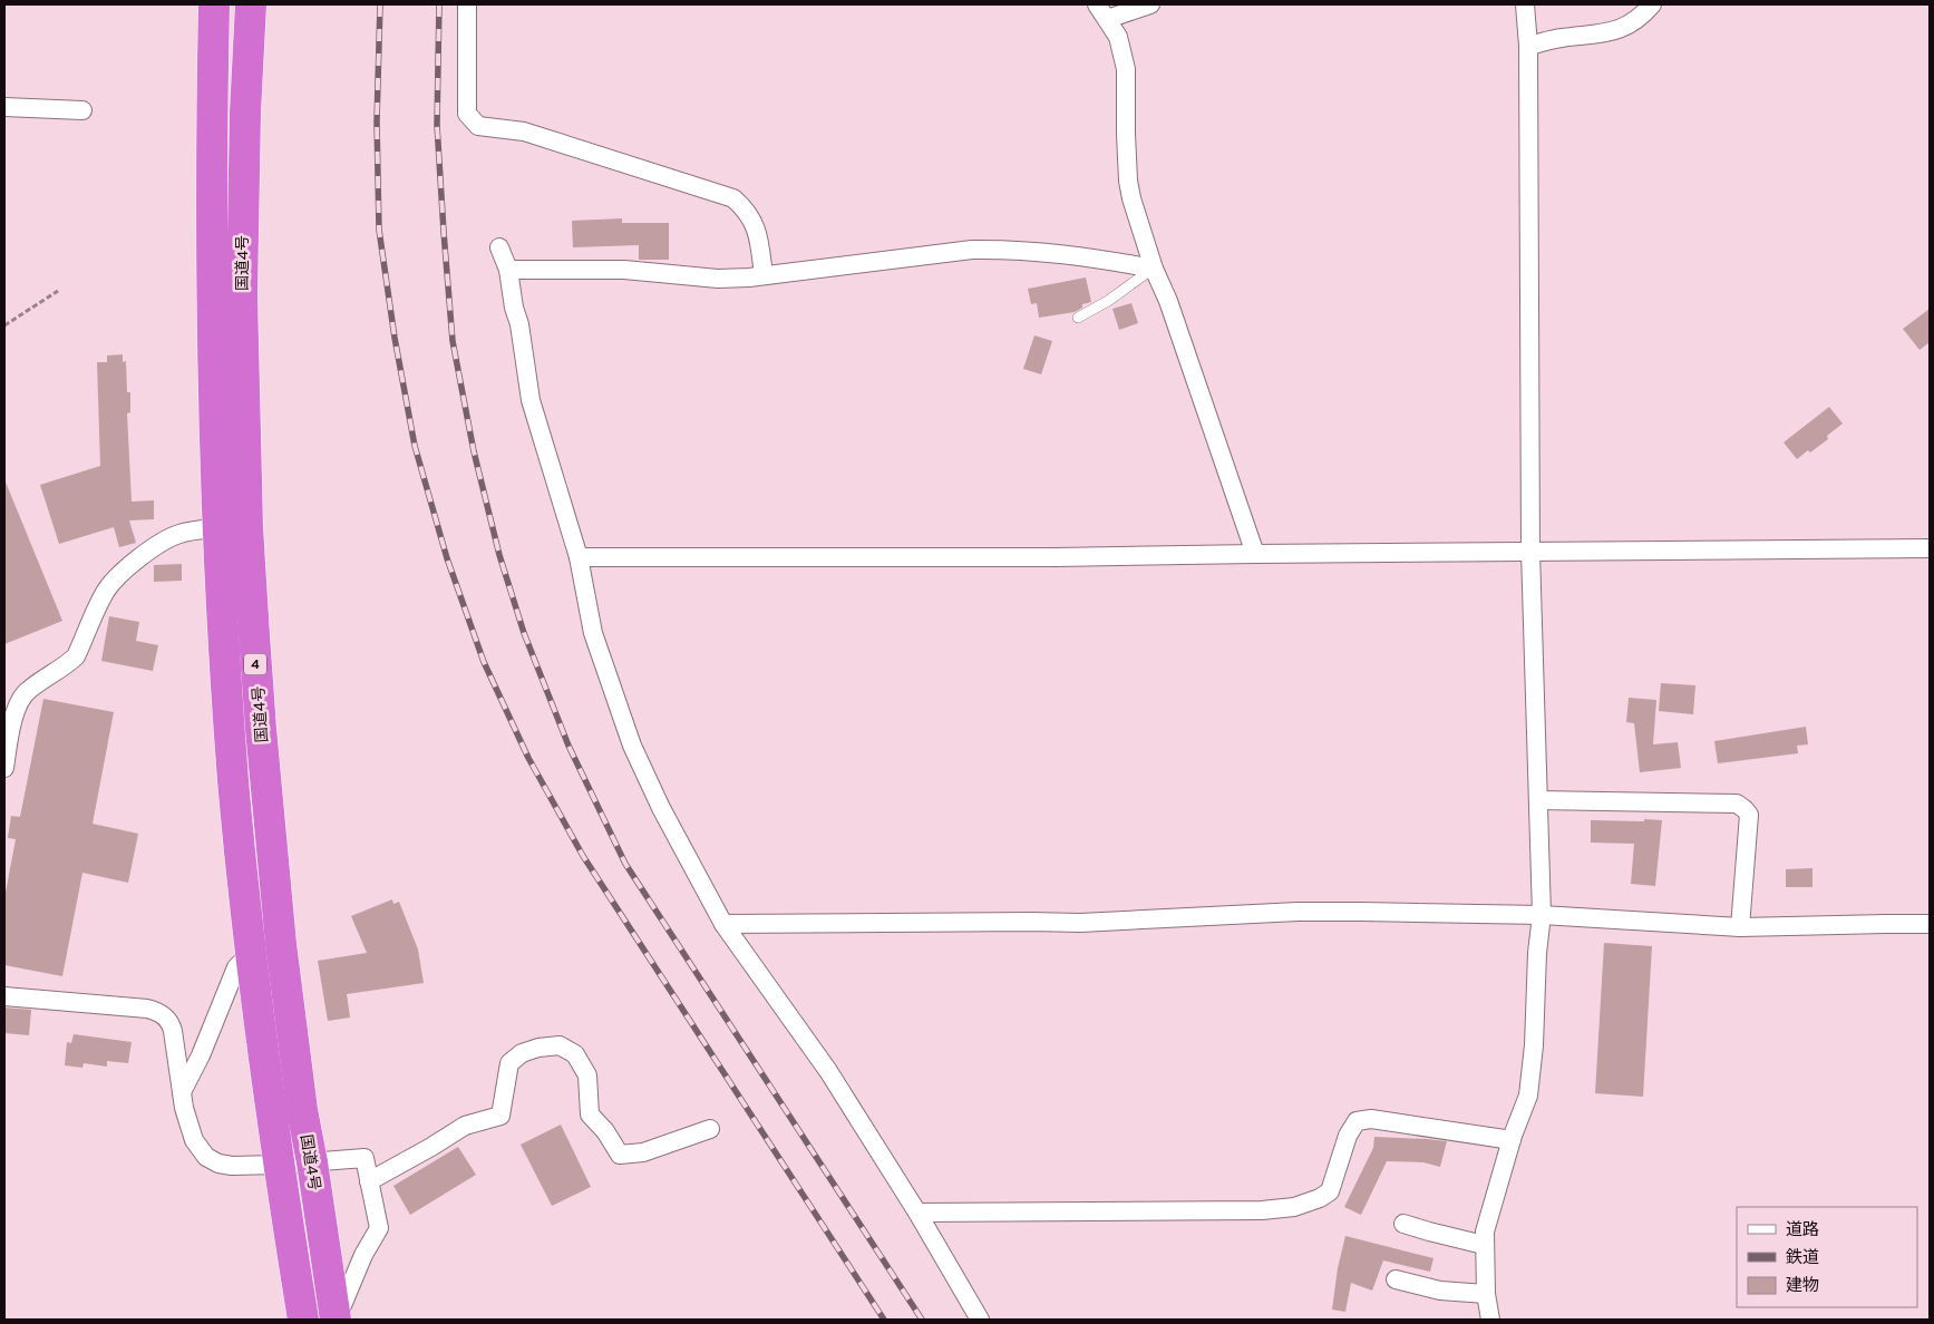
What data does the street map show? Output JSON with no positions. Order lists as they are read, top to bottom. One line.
{"streets":{"highway":["国道4号","4"]},"legend":["道路","鉄道","建物"]}
